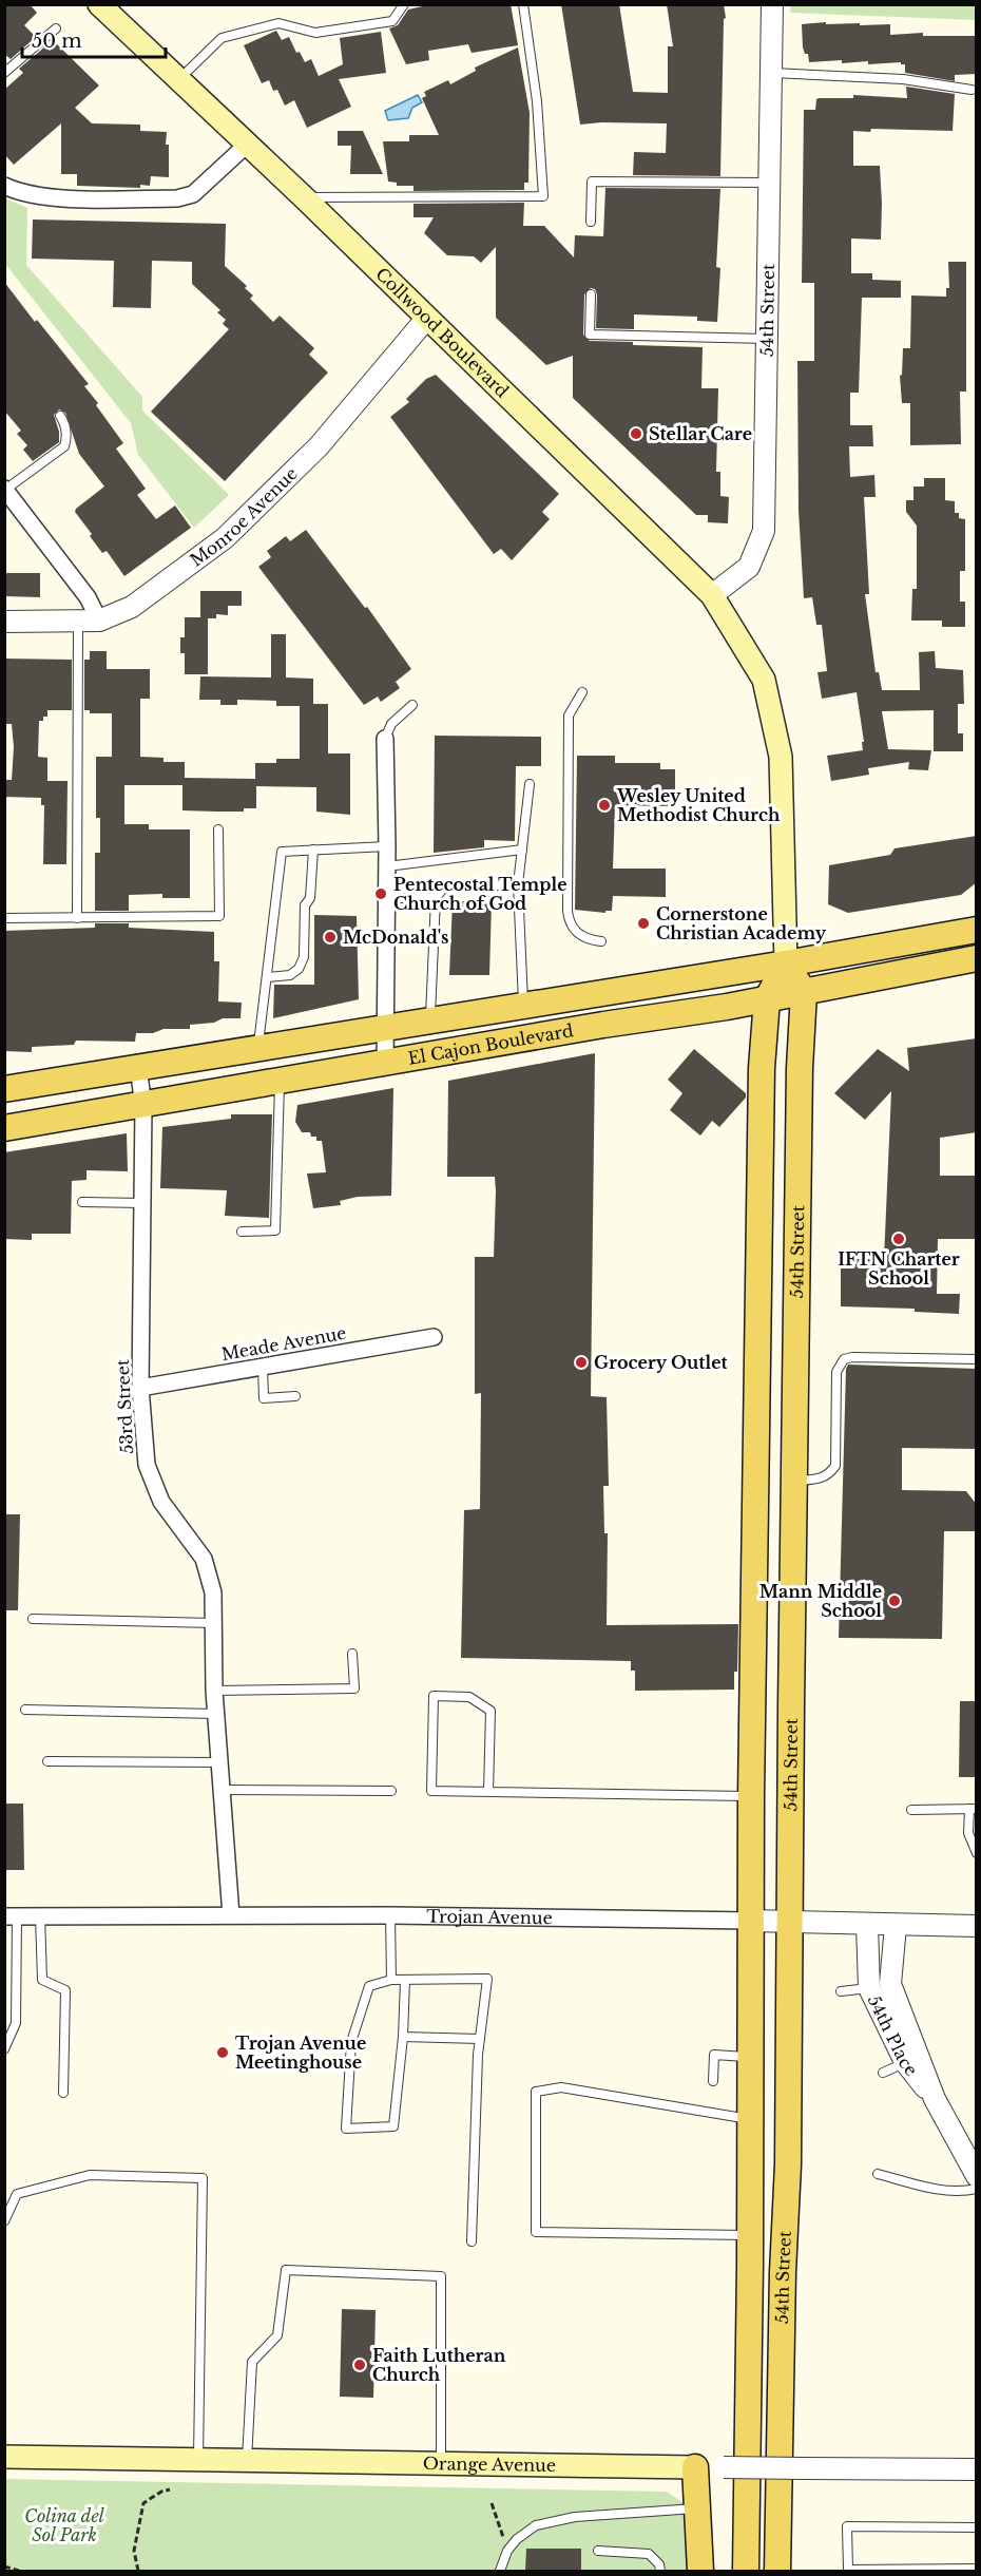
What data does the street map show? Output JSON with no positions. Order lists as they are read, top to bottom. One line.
{"streets":{"main road":["54th Street","Collwood Boulevard","El Cajon Boulevard","Orange Avenue"],"street":["Monroe Avenue","Meade Avenue","53rd Street","Trojan Avenue","54th Place"]},"crossings":[["54th Street","Collwood Boulevard"],["54th Street","El Cajon Boulevard"],["54th Street","Trojan Avenue"],["Collwood Boulevard","Monroe Avenue"],["El Cajon Boulevard","53rd Street"],["Meade Avenue","53rd Street"],["53rd Street","Trojan Avenue"],["Trojan Avenue","54th Place"]],"parks":["Colina del Sol Park"],"places":["Stellar Care","Wesley United Methodist Church","Pentecostal Temple Church of God","Cornerstone Christian Academy","McDonald's","IFTN Charter School","Grocery Outlet","Mann Middle School","Trojan Avenue Meetinghouse","Faith Lutheran Church"],"scale_bar":"50 m"}
